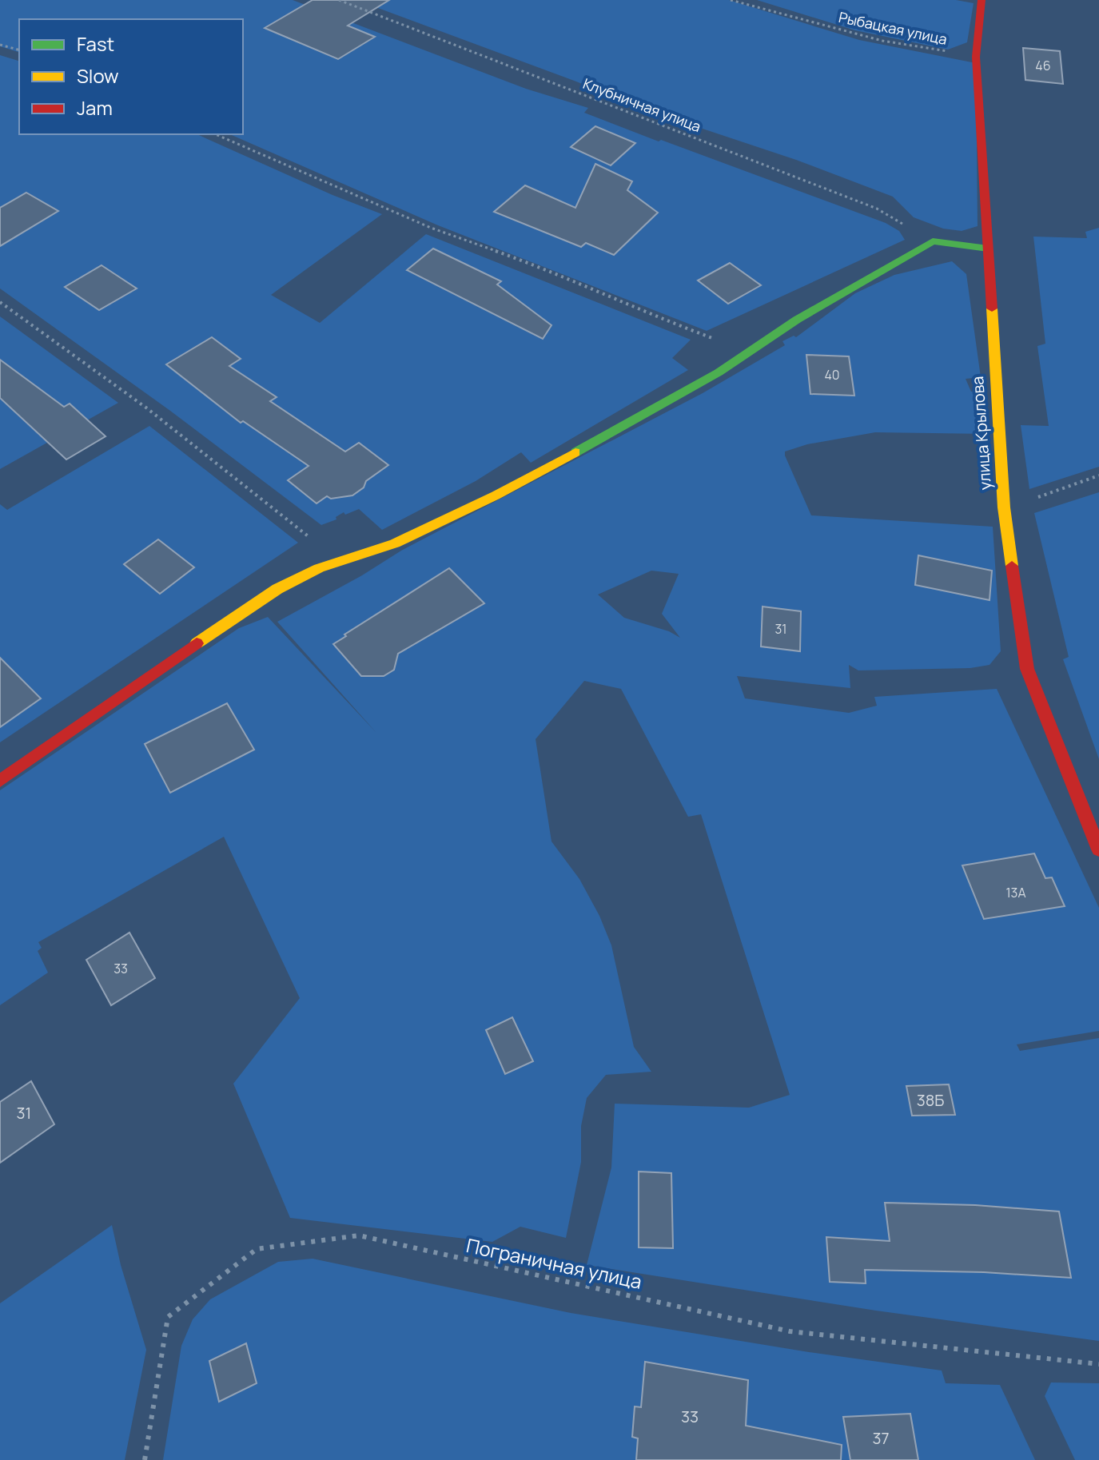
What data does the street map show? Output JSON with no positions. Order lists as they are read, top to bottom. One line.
{"streets":{"street":["улица Крылова"],"path":["Рыбацкая улица","Клубничная улица","Пограничная улица"]},"crossings":[["Рыбацкая улица","улица Крылова"]],"house_numbers":["46","40","31","13А","33","38Б","31","33","37"],"legend":["Fast","Slow","Jam"]}
